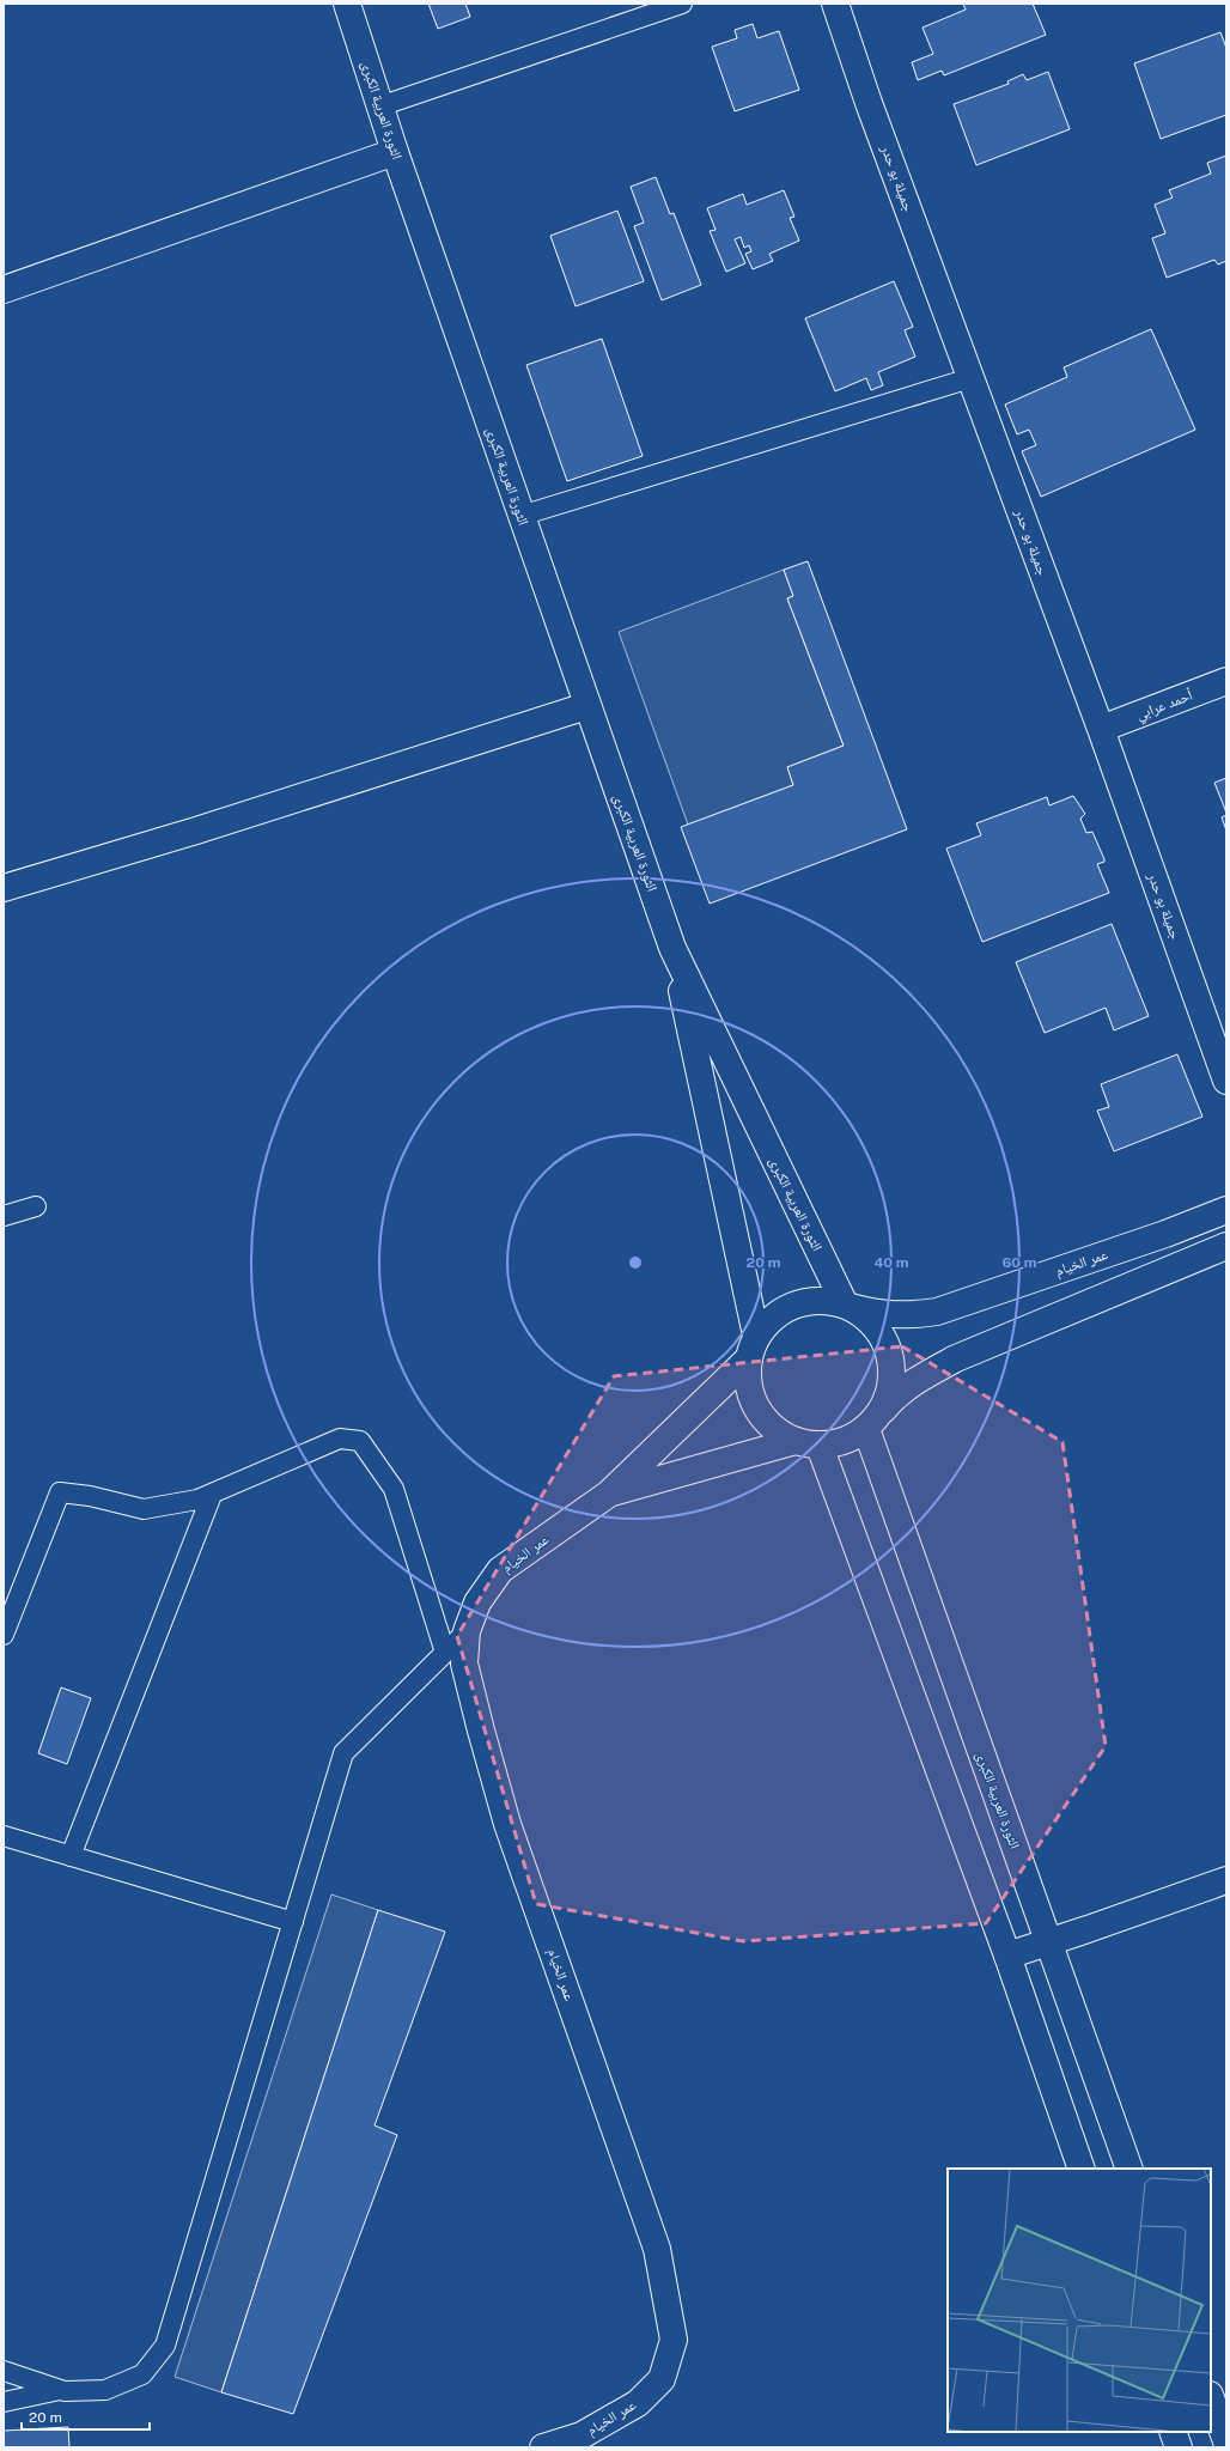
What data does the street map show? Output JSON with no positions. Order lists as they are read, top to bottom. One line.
{"streets":{"street":["الثورة العربية الكبرى","جميلة بو حدر","أحمد عرابي","عمر الخيام"]},"crossings":[["الثورة العربية الكبرى","عمر الخيام"],["جميلة بو حدر","أحمد عرابي"]],"scale_bar":"20 m","rings":["20 m","40 m","60 m"]}
